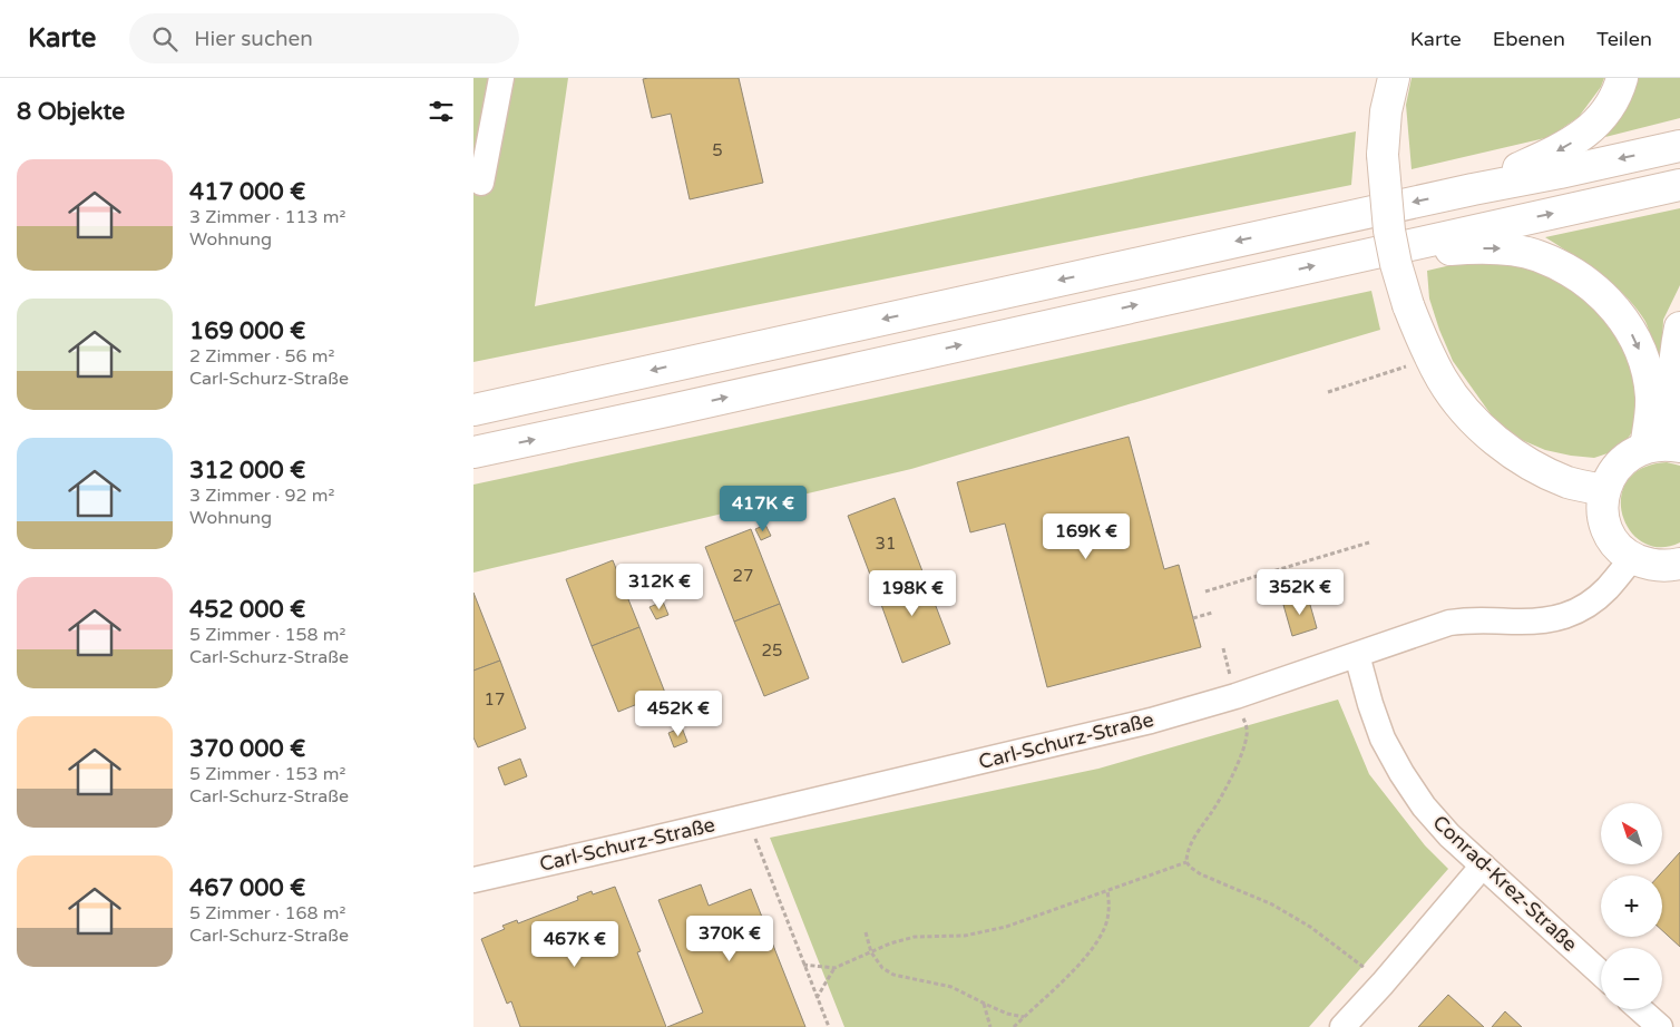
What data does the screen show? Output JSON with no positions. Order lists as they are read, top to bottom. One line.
{"streets":{"street":["Carl-Schurz-Straße","Conrad-Krez-Straße"]},"crossings":[["Carl-Schurz-Straße","Conrad-Krez-Straße"]],"house_numbers":["5","31","27","25","17"],"north":"top left","page":{"header":"Karte","search":"Hier suchen","nav":["Karte","Ebenen","Teilen"],"heading":"8 Objekte","list":[{"name":"417 000 €","note":"3 Zimmer · 113 m² · Wohnung"},{"name":"169 000 €","note":"2 Zimmer · 56 m² · Carl-Schurz-Straße"},{"name":"312 000 €","note":"3 Zimmer · 92 m² · Wohnung"},{"name":"452 000 €","note":"5 Zimmer · 158 m² · Carl-Schurz-Straße"},{"name":"370 000 €","note":"5 Zimmer · 153 m² · Carl-Schurz-Straße"},{"name":"467 000 €","note":"5 Zimmer · 168 m² · Carl-Schurz-Straße"}],"price":["417K €","169K €","312K €","352K €","198K €","452K €","370K €","467K €"],"map_buttons":["+","−"]}}
